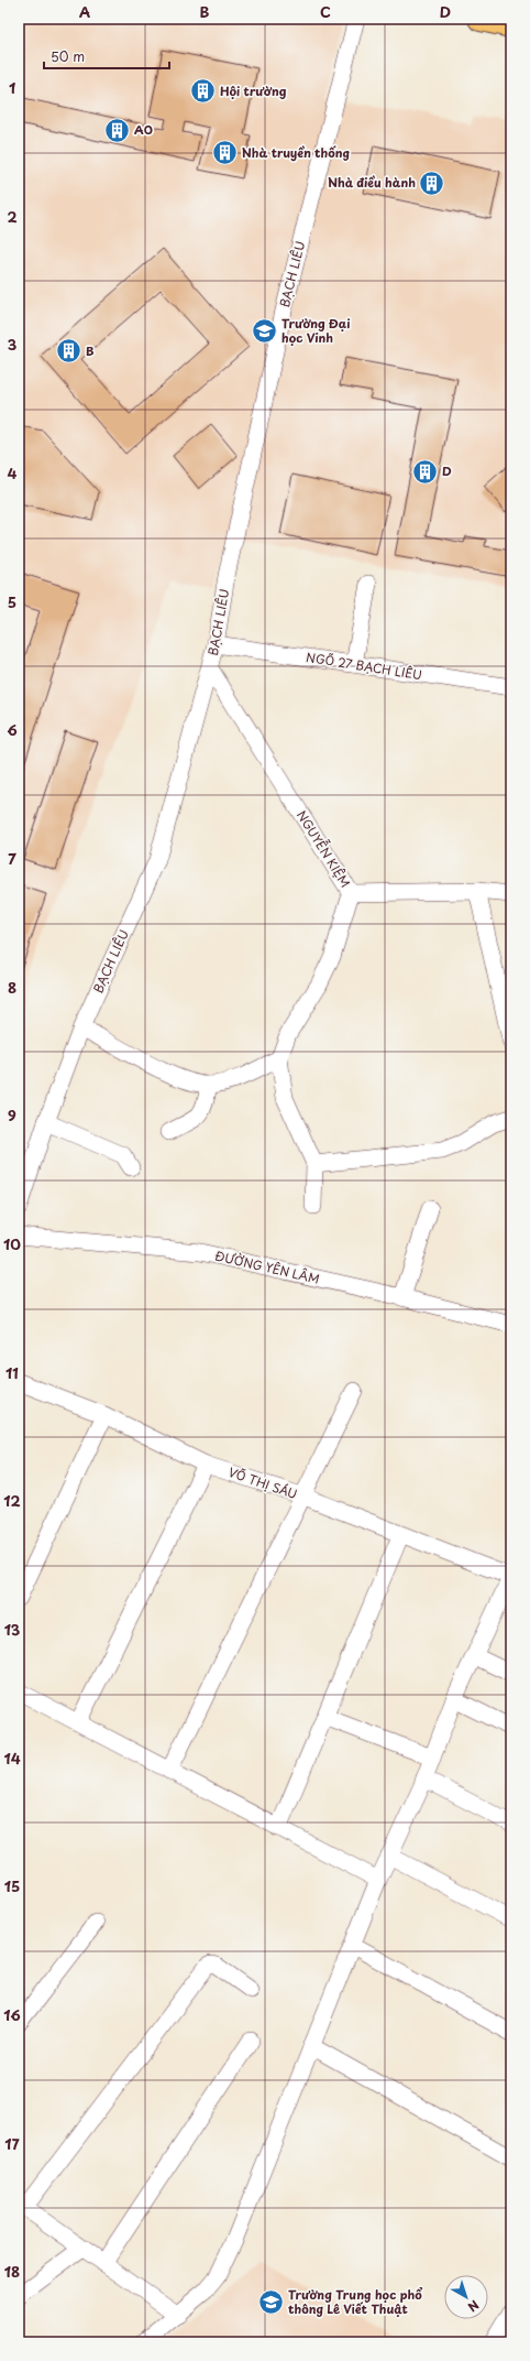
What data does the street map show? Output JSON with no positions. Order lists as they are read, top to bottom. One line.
{"streets":{"street":["BẠCH LIÊU","NGÕ 27 BẠCH LIÊU","NGUYỄN KIỆM","ĐƯỜNG YÊN LÂM","VÕ THỊ SÁU"]},"crossings":[["BẠCH LIÊU","NGÕ 27 BẠCH LIÊU"],["BẠCH LIÊU","NGUYỄN KIỆM"]],"places":{"building":["Hội trường","A0","Nhà truyền thống","Nhà điều hành","B","D"],"school or university":["Trường Đại học Vinh","Trường Trung học phổ thông Lê Viết Thuật"]},"scale_bar":"50 m","north":"bottom right","grid":{"columns":["A","B","C","D"],"rows":["1","2","3","4","5","6","7","8","9","10","11","12","13","14","15","16","17","18"]}}
